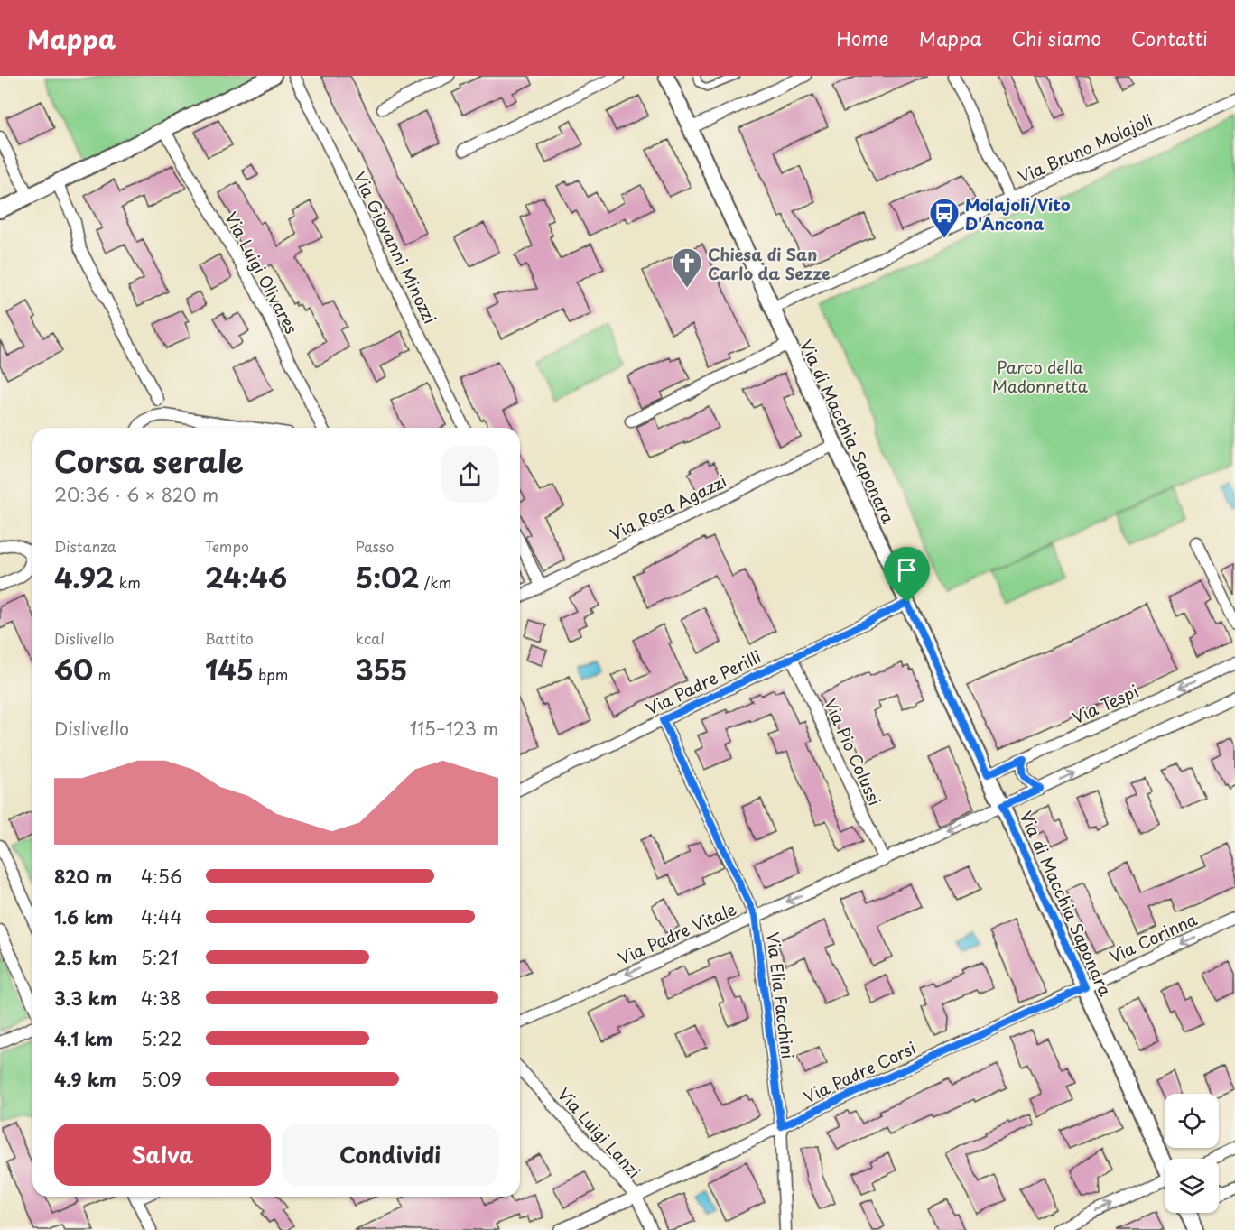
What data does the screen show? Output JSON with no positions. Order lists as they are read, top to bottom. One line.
{"streets":{"street":["Via Bruno Molajoli","Via Giovanni Minozzi","Via Luigi Olivares","Via di Macchia Saponara","Via Rosa Agazzi","Via Padre Perilli","Via Tespi","Via Pio Colussi","Via Padre Vitale","Via Corinna","Via Elia Facchini","Via Padre Corsi","Via Luigi Lanzi"]},"crossings":[["Via Bruno Molajoli","Via di Macchia Saponara"],["Via di Macchia Saponara","Via Rosa Agazzi"],["Via di Macchia Saponara","Via Padre Perilli"],["Via di Macchia Saponara","Via Tespi"],["Via di Macchia Saponara","Via Padre Vitale"],["Via di Macchia Saponara","Via Corinna"],["Via di Macchia Saponara","Via Padre Corsi"],["Via Padre Perilli","Via Pio Colussi"],["Via Padre Perilli","Via Elia Facchini"],["Via Pio Colussi","Via Padre Vitale"],["Via Padre Vitale","Via Elia Facchini"],["Via Corinna","Via Padre Corsi"],["Via Elia Facchini","Via Padre Corsi"],["Via Padre Corsi","Via Luigi Lanzi"]],"one_way":["Via Padre Vitale","Via Corinna"],"parks":["Parco della Madonnetta"],"places":{"bus stop":["Molajoli/Vito D'Ancona"],"church":["Chiesa di San Carlo da Sezze"]},"page":{"header":"Mappa","nav":["Home","Mappa","Chi siamo","Contatti"],"heading":["Corsa serale","20:36 · 6 × 820 m"],"stats":[["Distanza","4.92 km"],["Tempo","24:46"],["Passo","5:02 /km"],["Dislivello","60 m"],["Battito","145 bpm"],["kcal","355"]],"chart":["Dislivello","115–123 m"],"list":[{"name":"820 m","note":"4:56"},{"name":"1.6 km","note":"4:44"},{"name":"2.5 km","note":"5:21"},{"name":"3.3 km","note":"4:38"},{"name":"4.1 km","note":"5:22"},{"name":"4.9 km","note":"5:09"}],"buttons":["Salva","Condividi"]}}
